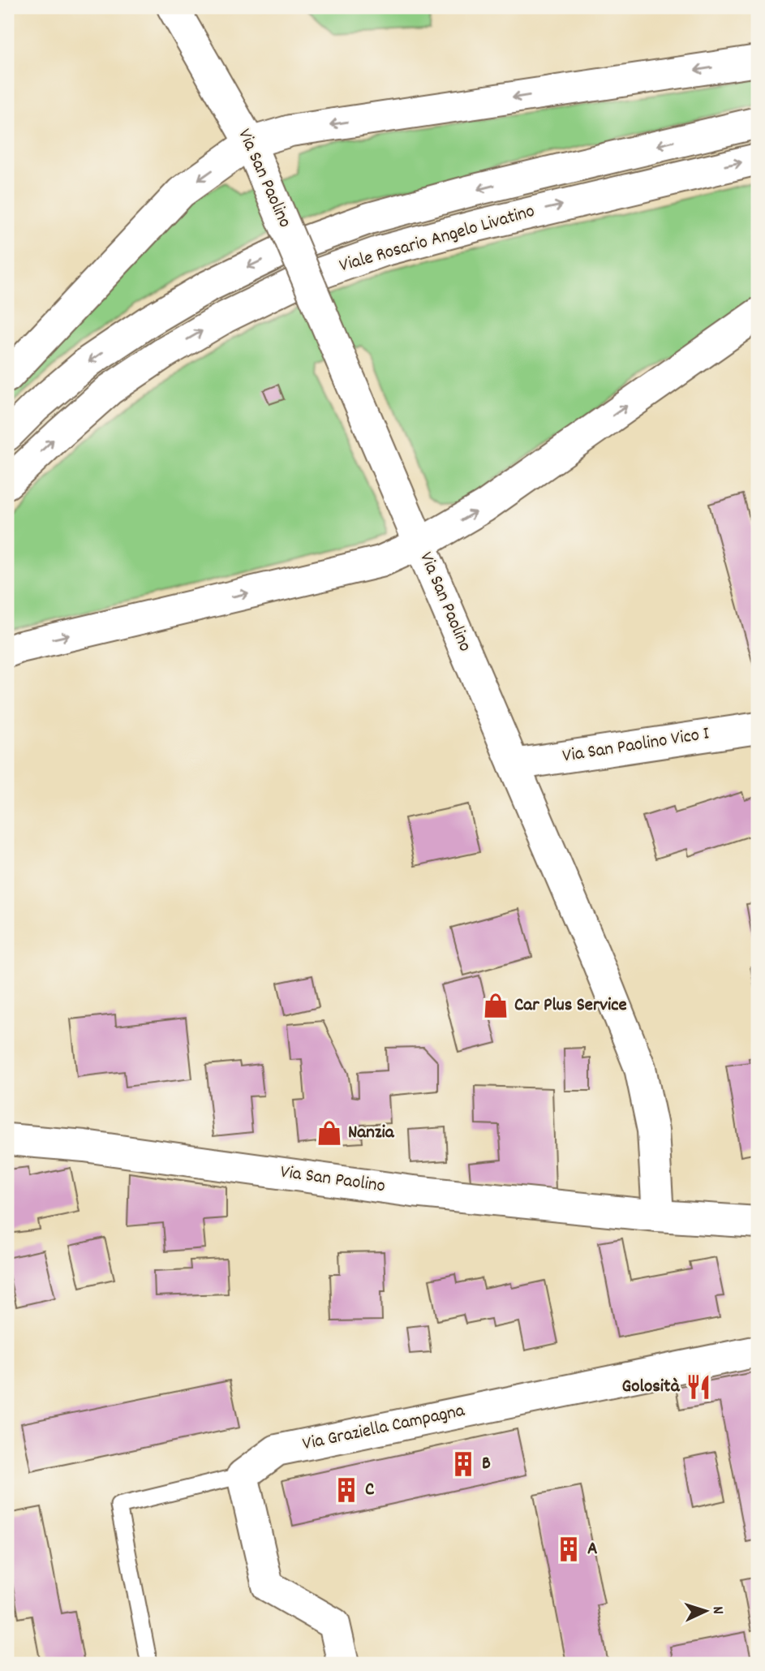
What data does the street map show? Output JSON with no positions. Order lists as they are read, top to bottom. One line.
{"streets":{"street":["Via San Paolino","Viale Rosario Angelo Livatino","Via San Paolino Vico I","Via Graziella Campagna"]},"crossings":[["Via San Paolino","Via San Paolino Vico I"]],"places":{"shop":["Car Plus Service","Nanzia"],"restaurant":["Golosità"],"building":["B","C","A"]},"north":"right"}
